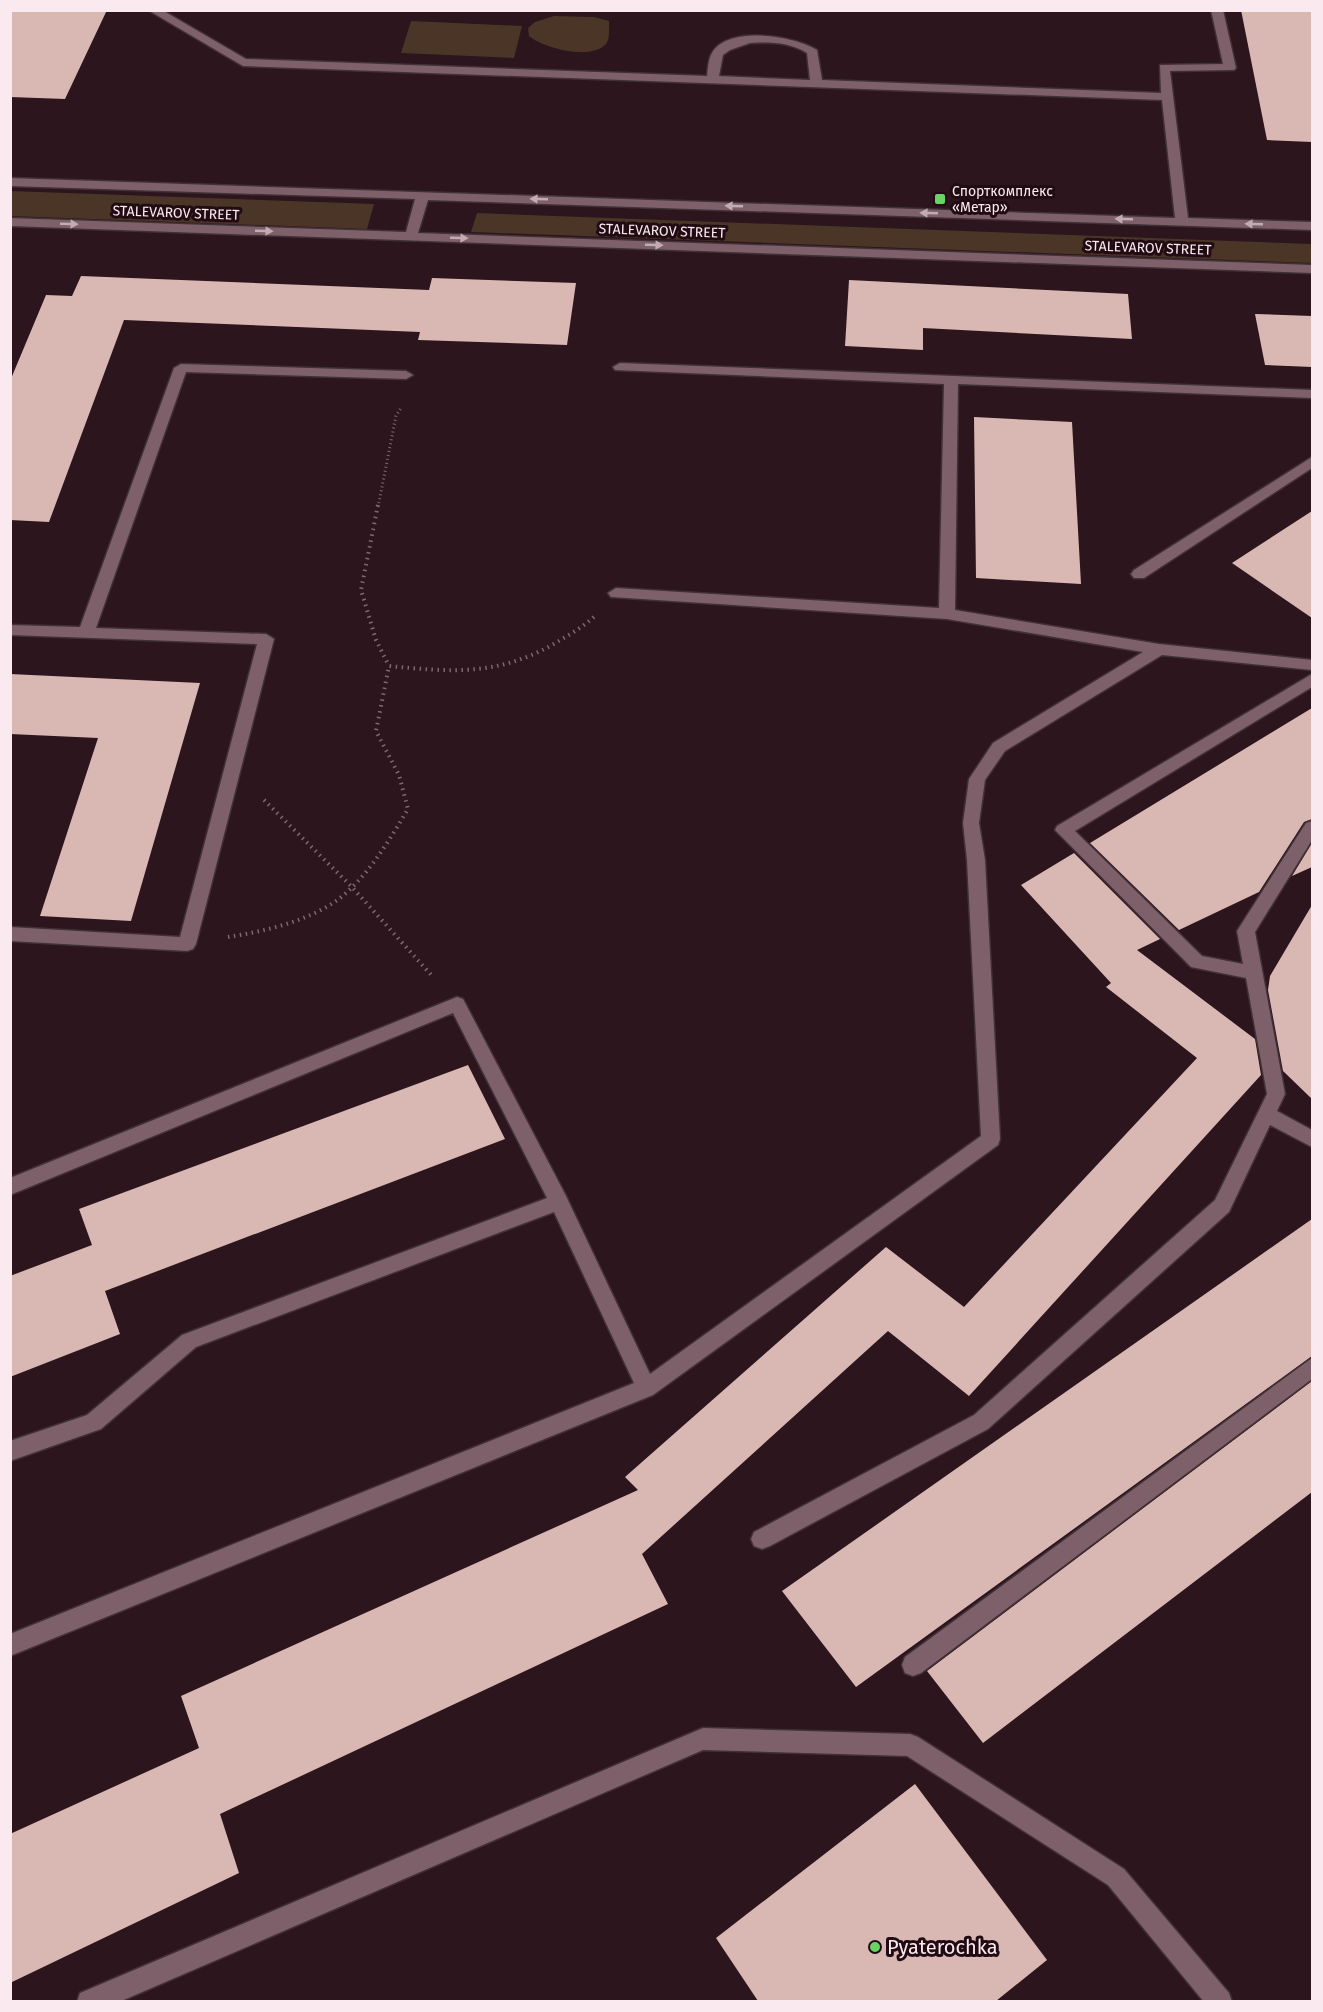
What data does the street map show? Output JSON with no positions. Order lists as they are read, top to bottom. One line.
{"streets":{"street":["STALEVAROV STREET"]},"places":{"transit":["Спорткомплекс «Метар»"],"other":["Pyaterochka"]}}
